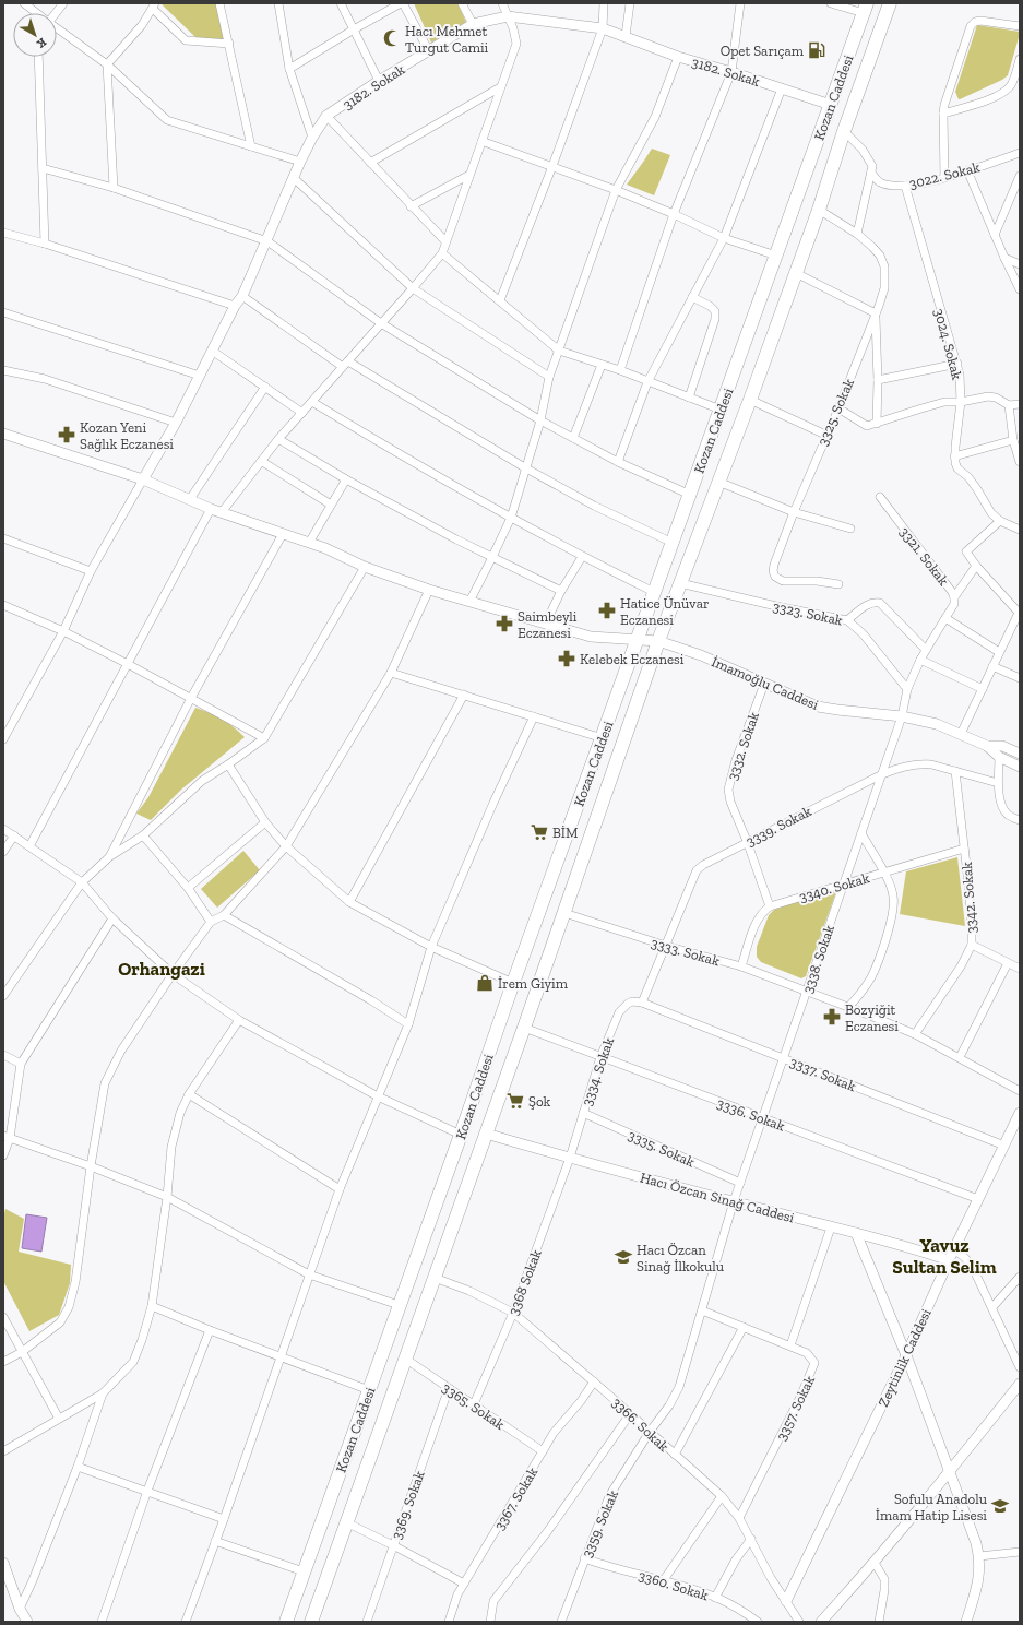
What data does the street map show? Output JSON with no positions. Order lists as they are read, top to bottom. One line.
{"streets":{"highway":["Kozan Caddesi"],"main road":["3182. Sokak","İmamoğlu Caddesi","Hacı Özcan Sinağ Caddesi","Zeytinlik Caddesi"],"street":["3022. Sokak","3024. Sokak","3325. Sokak","3321. Sokak","3323. Sokak","3332. Sokak","3339. Sokak","3340. Sokak","3342. Sokak","3333. Sokak","3338. Sokak","3334. Sokak","3337. Sokak","3336. Sokak","3335. Sokak","3368 Sokak","3365. Sokak","3357. Sokak","3366. Sokak","3367. Sokak","3369. Sokak","3359. Sokak","3360. Sokak"]},"crossings":[["3182. Sokak","Kozan Caddesi"],["3182. Sokak","İmamoğlu Caddesi"],["Kozan Caddesi","3325. Sokak"],["Kozan Caddesi","3323. Sokak"],["Kozan Caddesi","İmamoğlu Caddesi"],["Kozan Caddesi","3333. Sokak"],["Kozan Caddesi","3336. Sokak"],["Kozan Caddesi","Hacı Özcan Sinağ Caddesi"],["Kozan Caddesi","3365. Sokak"],["Kozan Caddesi","3366. Sokak"],["3022. Sokak","3024. Sokak"],["3321. Sokak","3338. Sokak"],["3323. Sokak","3338. Sokak"],["İmamoğlu Caddesi","3332. Sokak"],["İmamoğlu Caddesi","3338. Sokak"],["3332. Sokak","3339. Sokak"],["3332. Sokak","3340. Sokak"],["3339. Sokak","3340. Sokak"],["3339. Sokak","3342. Sokak"],["3339. Sokak","3333. Sokak"],["3339. Sokak","3338. Sokak"],["3339. Sokak","3334. Sokak"],["3339. Sokak","3337. Sokak"],["3340. Sokak","3342. Sokak"],["3340. Sokak","3338. Sokak"],["3342. Sokak","3333. Sokak"],["3342. Sokak","3338. Sokak"],["3333. Sokak","3338. Sokak"],["3338. Sokak","3337. Sokak"],["3338. Sokak","3336. Sokak"],["3338. Sokak","3335. Sokak"],["3338. Sokak","Hacı Özcan Sinağ Caddesi"],["3338. Sokak","3357. Sokak"],["3338. Sokak","3359. Sokak"],["3334. Sokak","3337. Sokak"],["3334. Sokak","3336. Sokak"],["3334. Sokak","3335. Sokak"],["3334. Sokak","Hacı Özcan Sinağ Caddesi"],["3334. Sokak","3368 Sokak"],["3337. Sokak","Zeytinlik Caddesi"],["3336. Sokak","Zeytinlik Caddesi"],["Hacı Özcan Sinağ Caddesi","3368 Sokak"],["Hacı Özcan Sinağ Caddesi","Zeytinlik Caddesi"],["3368 Sokak","3365. Sokak"],["3368 Sokak","3366. Sokak"],["Zeytinlik Caddesi","3366. Sokak"],["3365. Sokak","3367. Sokak"],["3365. Sokak","3369. Sokak"],["3357. Sokak","3366. Sokak"],["3357. Sokak","3359. Sokak"],["3366. Sokak","3367. Sokak"],["3366. Sokak","3359. Sokak"],["3359. Sokak","3360. Sokak"]],"districts":["Orhangazi","Yavuz Sultan Selim"],"places":{"mosque":["Hacı Mehmet Turgut Camii"],"fuel station":["Opet Sarıçam"],"pharmacy":["Kozan Yeni Sağlık Eczanesi","Hatice Ünüvar Eczanesi","Saimbeyli Eczanesi","Kelebek Eczanesi","Bozyiğit Eczanesi"],"supermarket":["BİM","Şok"],"shop":["İrem Giyim"],"school or university":["Hacı Özcan Sinağ İlkokulu","Sofulu Anadolu İmam Hatip Lisesi"]},"north":"bottom right"}
